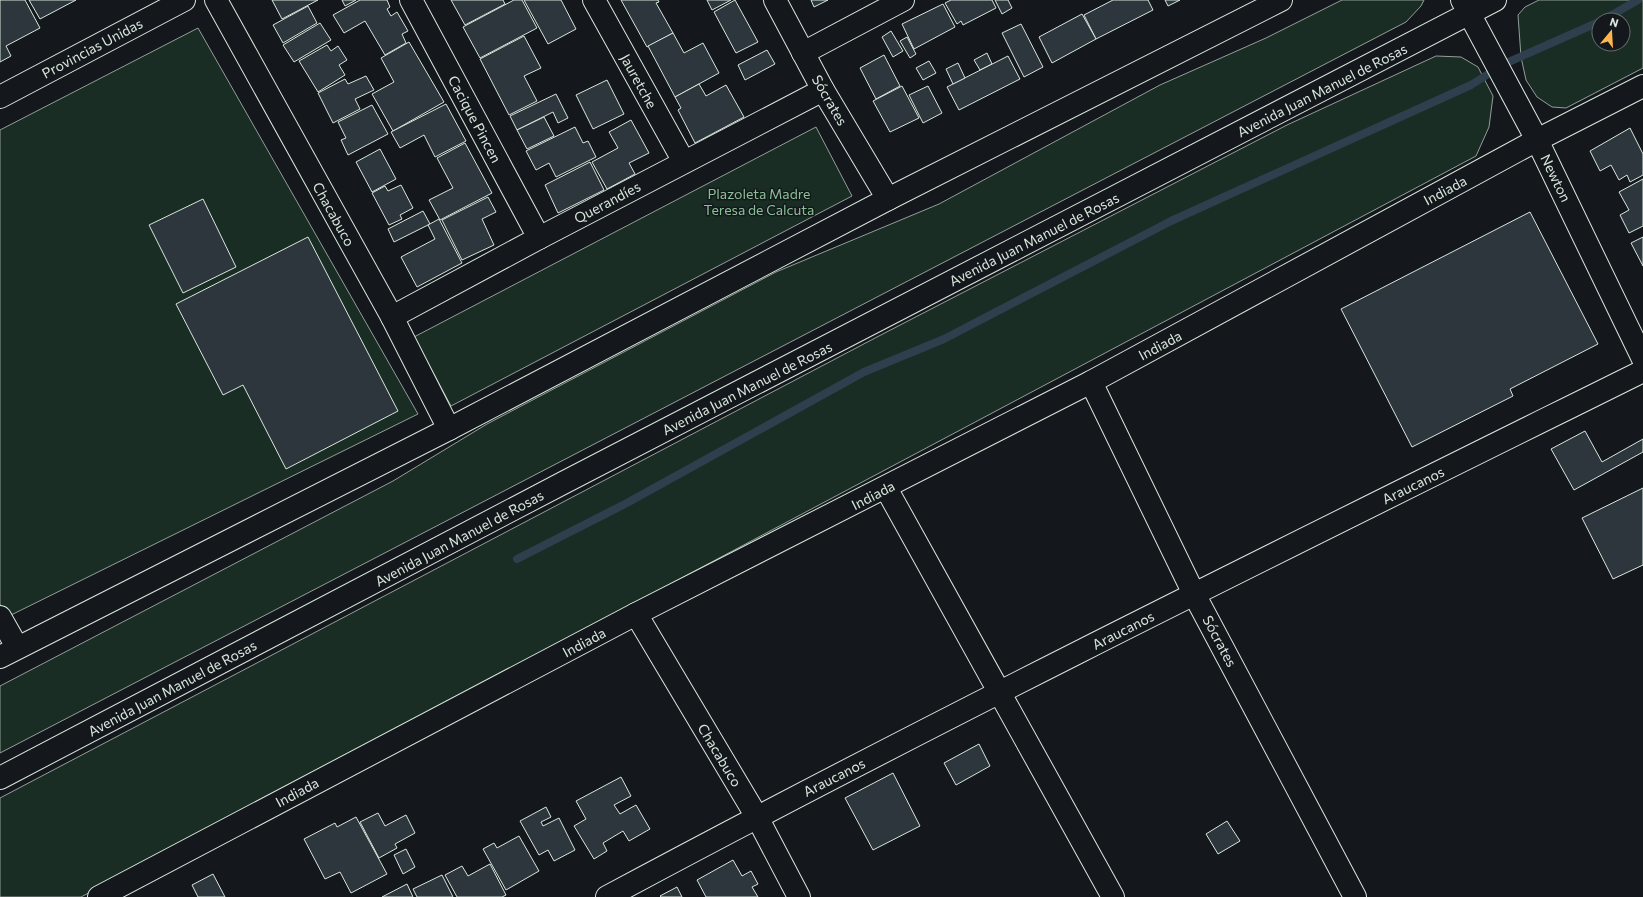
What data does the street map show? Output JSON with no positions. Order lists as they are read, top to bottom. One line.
{"streets":{"street":["Provincias Unidas","Jauretche","Avenida Juan Manuel de Rosas","Sócrates","Cacique Pincen","Newton","Indiada","Querandíes","Chacabuco","Araucanos"]},"crossings":[["Jauretche","Querandíes"],["Avenida Juan Manuel de Rosas","Newton"],["Sócrates","Indiada"],["Sócrates","Querandíes"],["Sócrates","Araucanos"],["Cacique Pincen","Querandíes"],["Newton","Indiada"],["Indiada","Chacabuco"],["Querandíes","Chacabuco"],["Chacabuco","Araucanos"]],"parks":["Plazoleta Madre Teresa de Calcuta"],"north":"top"}
